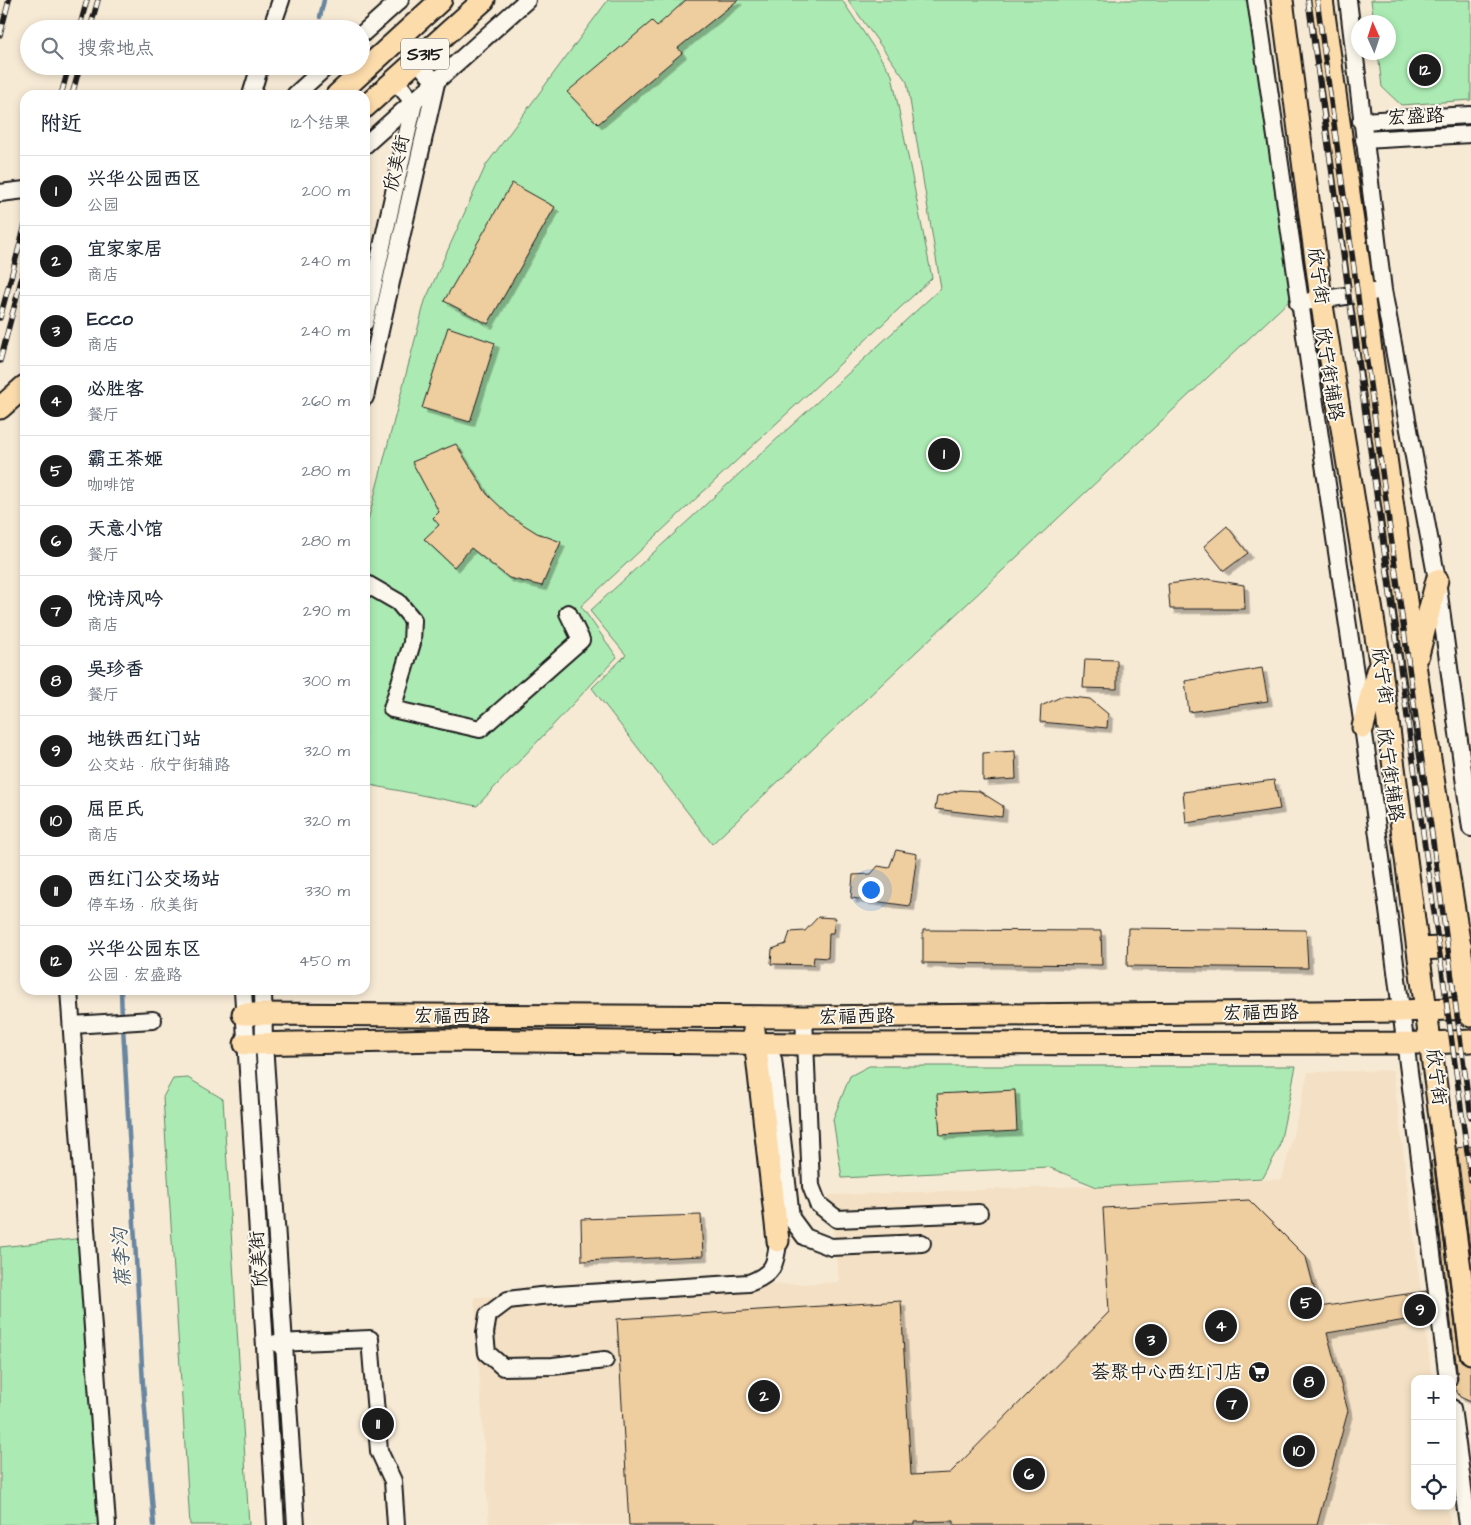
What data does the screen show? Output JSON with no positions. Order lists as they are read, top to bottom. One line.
{"streets":{"main road":["S315","欣宁街","宏福西路"],"street":["宏盛路","欣美街","欣宁街辅路"]},"crossings":[["欣美街","宏福西路"],["欣宁街","宏福西路"],["欣宁街辅路","宏福西路"]],"water":["葆李沟"],"places":{"supermarket":["荟聚中心西红门店"]},"north":"top","page":{"search":"搜索地点","pins":["12","1","5","9","4","3","8","2","7","11","10","6"],"heading":["附近","12个结果"],"list":[{"mark":"1","name":"兴华公园西区","note":"公园","value":"200 m"},{"mark":"2","name":"宜家家居","note":"商店","value":"240 m"},{"mark":"3","name":"Ecco","note":"商店","value":"240 m"},{"mark":"4","name":"必胜客","note":"餐厅","value":"260 m"},{"mark":"5","name":"霸王茶姬","note":"咖啡馆","value":"280 m"},{"mark":"6","name":"天意小馆","note":"餐厅","value":"280 m"},{"mark":"7","name":"悦诗风吟","note":"商店","value":"290 m"},{"mark":"8","name":"吴珍香","note":"餐厅","value":"300 m"},{"mark":"9","name":"地铁西红门站","note":"公交站 · 欣宁街辅路","value":"320 m"},{"mark":"10","name":"屈臣氏","note":"商店","value":"320 m"},{"mark":"11","name":"西红门公交场站","note":"停车场 · 欣美街","value":"330 m"},{"mark":"12","name":"兴华公园东区","note":"公园 · 宏盛路","value":"450 m"}],"map_buttons":["+","−"]}}
